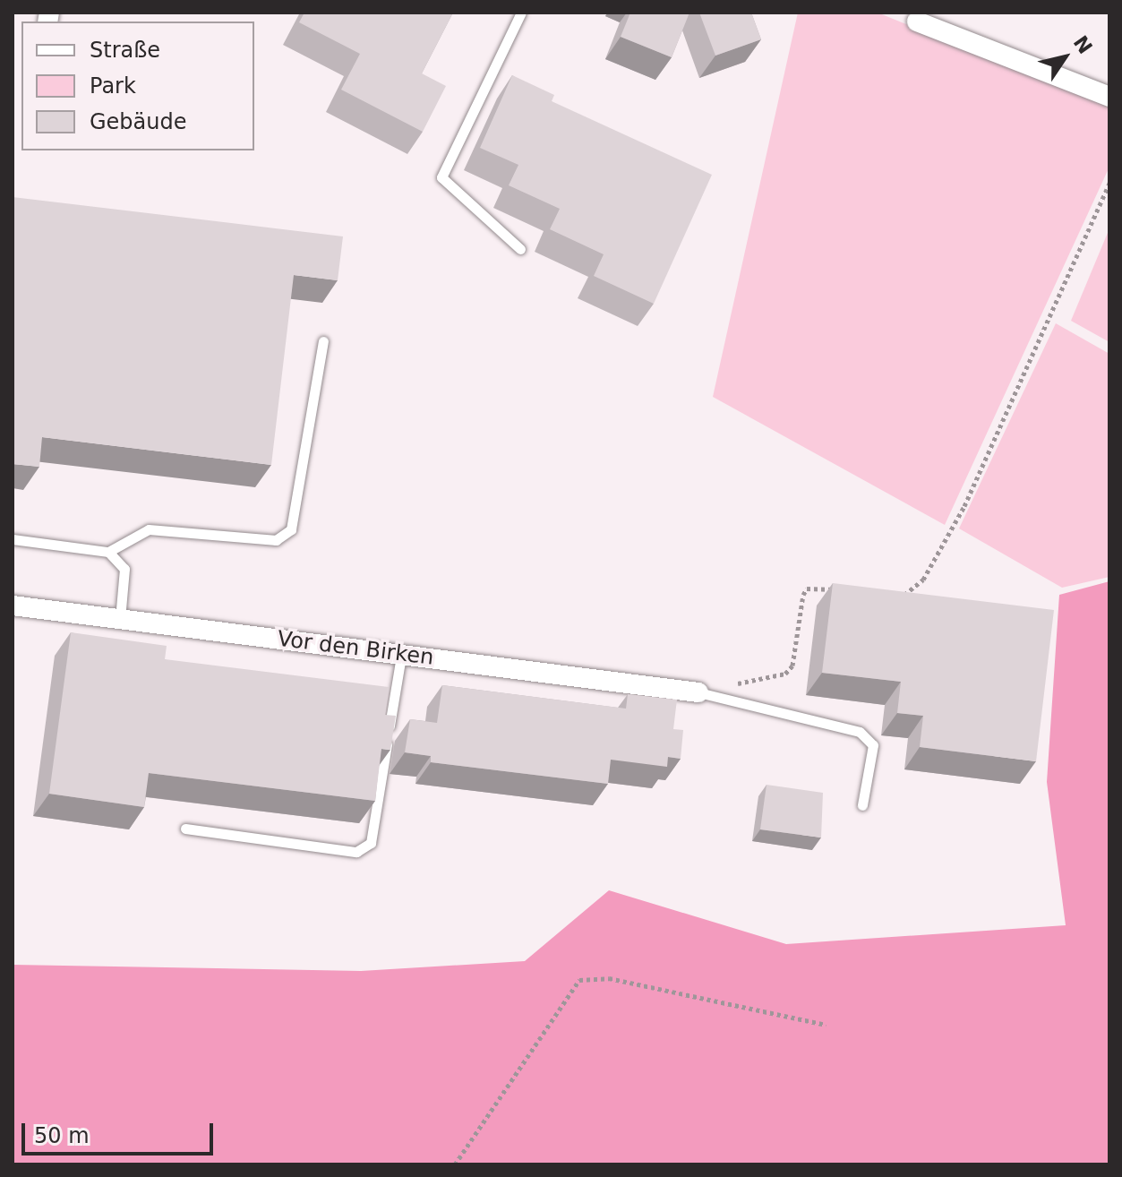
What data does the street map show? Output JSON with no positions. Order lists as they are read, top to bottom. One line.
{"streets":{"street":["Vor den Birken"]},"legend":["Straße","Park","Gebäude"],"scale_bar":"50 m","north":"top right"}
